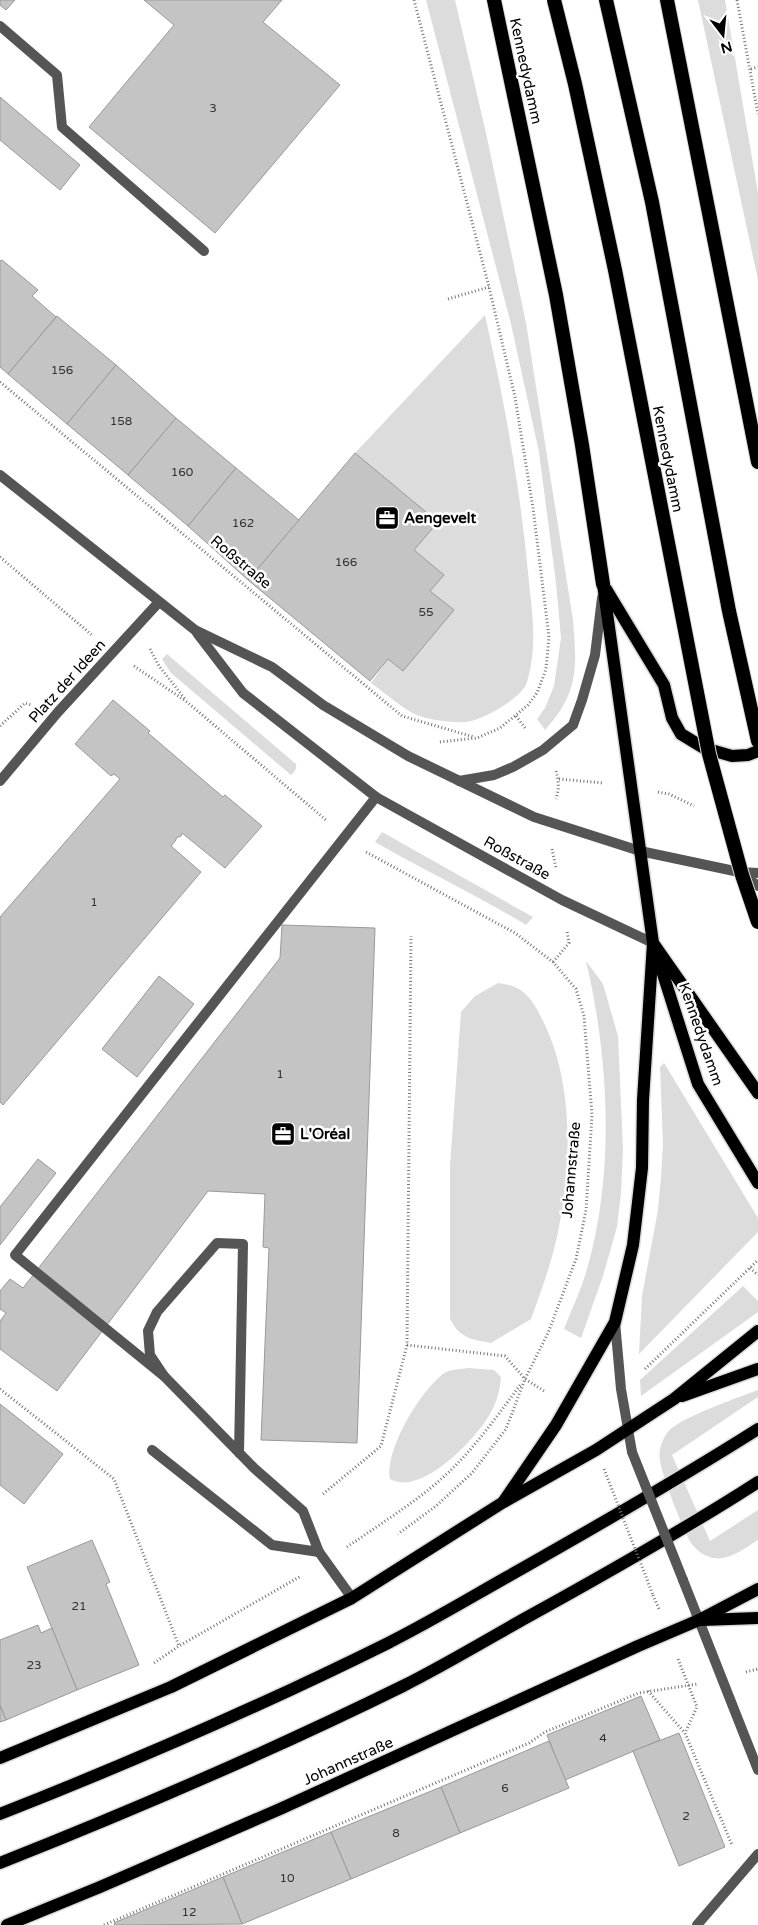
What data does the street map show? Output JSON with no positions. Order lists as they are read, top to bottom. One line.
{"streets":{"highway":["Kennedydamm"],"main road":["Johannstraße"],"street":["Roßstraße","Platz der Ideen"]},"crossings":[["Kennedydamm","Roßstraße"],["Roßstraße","Platz der Ideen"]],"places":{"office":["Aengevelt","L'Oréal"]},"house_numbers":["3","156","158","160","162","166","55","1","1","21","23","4","6","2","8","10","12"],"north":"bottom"}
